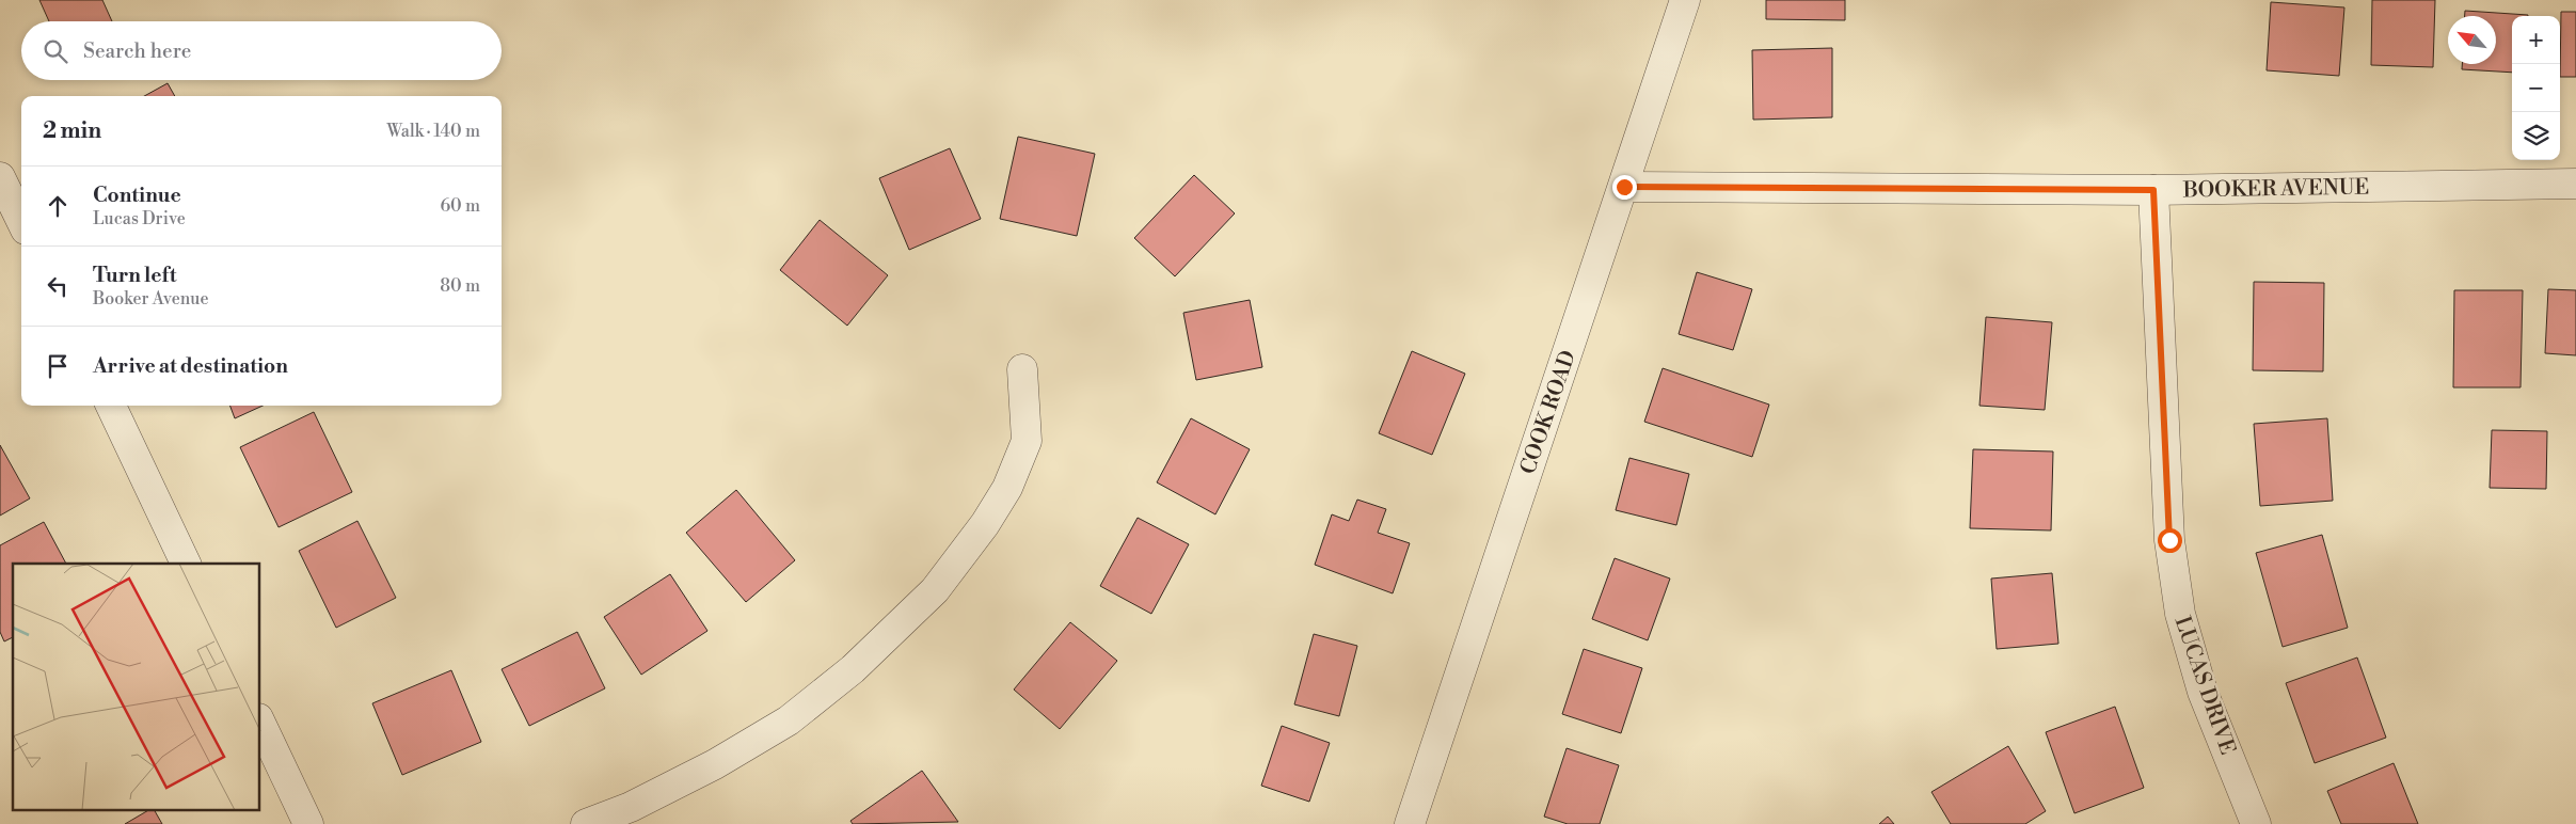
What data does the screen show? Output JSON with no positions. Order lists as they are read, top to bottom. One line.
{"streets":{"street":["BOOKER AVENUE","COOK ROAD","LUCAS DRIVE"]},"crossings":[["BOOKER AVENUE","COOK ROAD"],["BOOKER AVENUE","LUCAS DRIVE"]],"north":"top left","page":{"map_buttons":["+","−"],"search":"Search here","heading":["2 min","Walk · 140 m"],"list":[["Continue","Lucas Drive","60 m"],["Turn left","Booker Avenue","80 m"],"Arrive at destination"]}}
